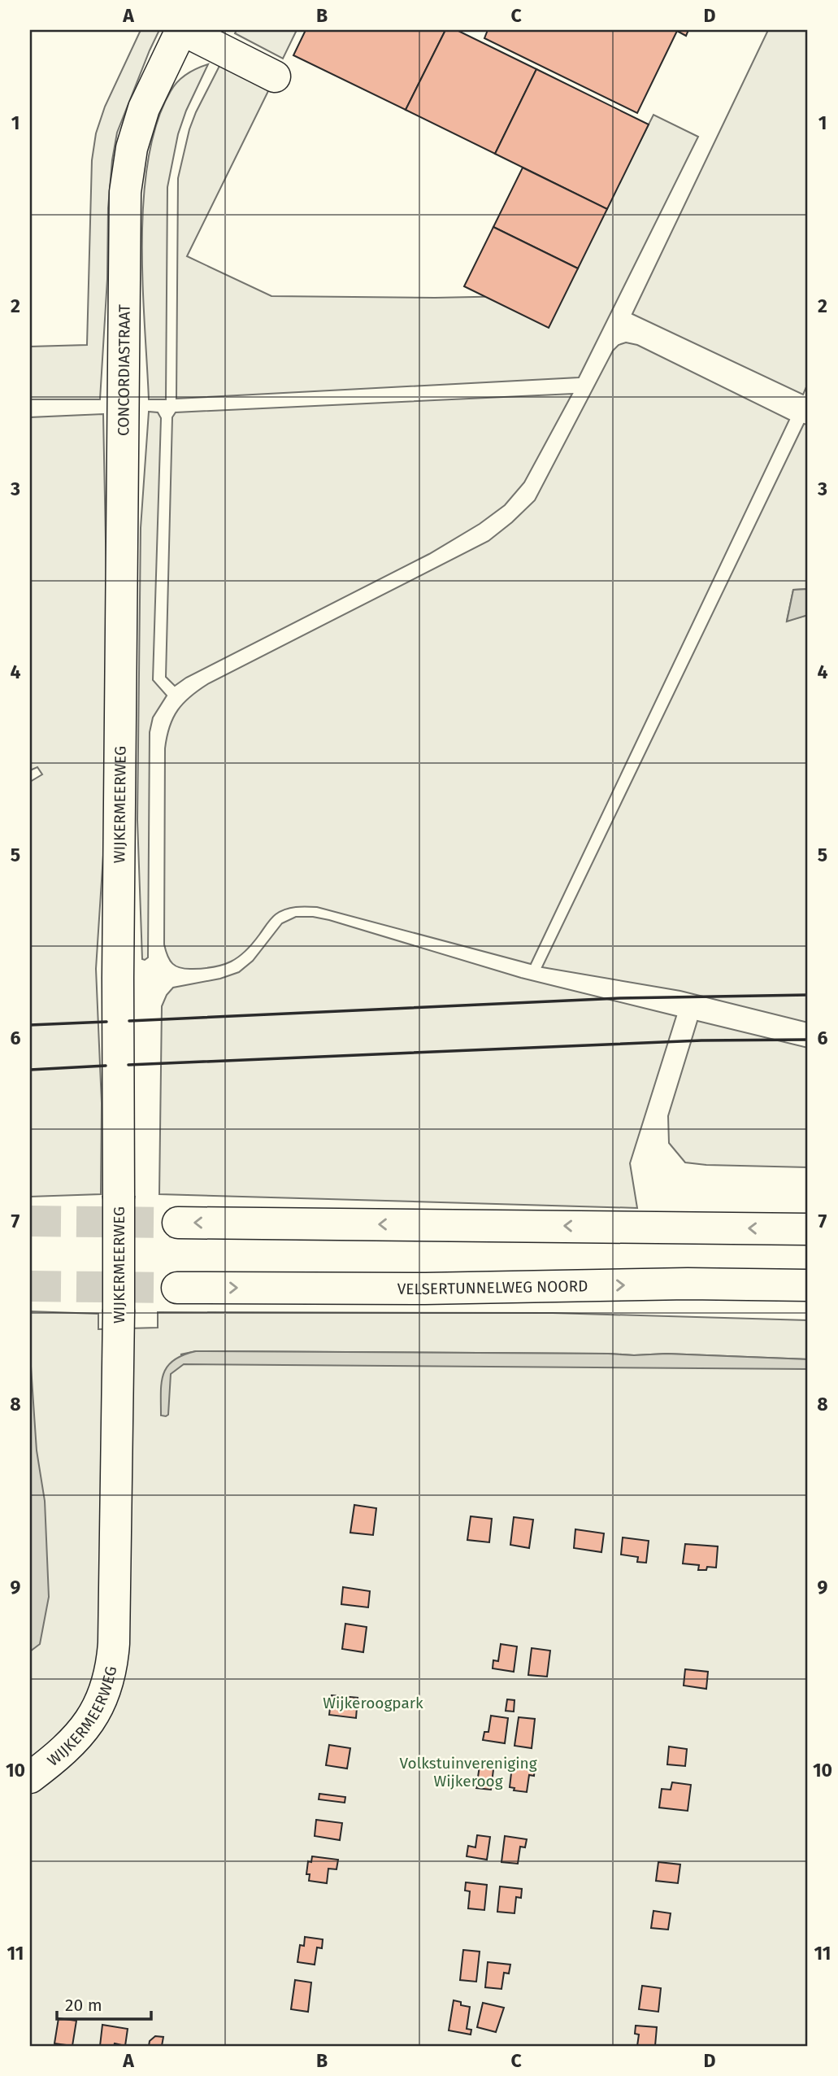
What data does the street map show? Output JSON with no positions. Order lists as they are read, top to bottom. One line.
{"streets":{"main road":["CONCORDIASTRAAT","WIJKERMEERWEG","VELSERTUNNELWEG NOORD"]},"crossings":[["CONCORDIASTRAAT","WIJKERMEERWEG"]],"parks":["Wijkeroogpark","Volkstuinvereniging Wijkeroog"],"scale_bar":"20 m","grid":{"columns":["A","B","C","D"],"rows":["1","2","3","4","5","6","7","8","9","10","11"]}}
